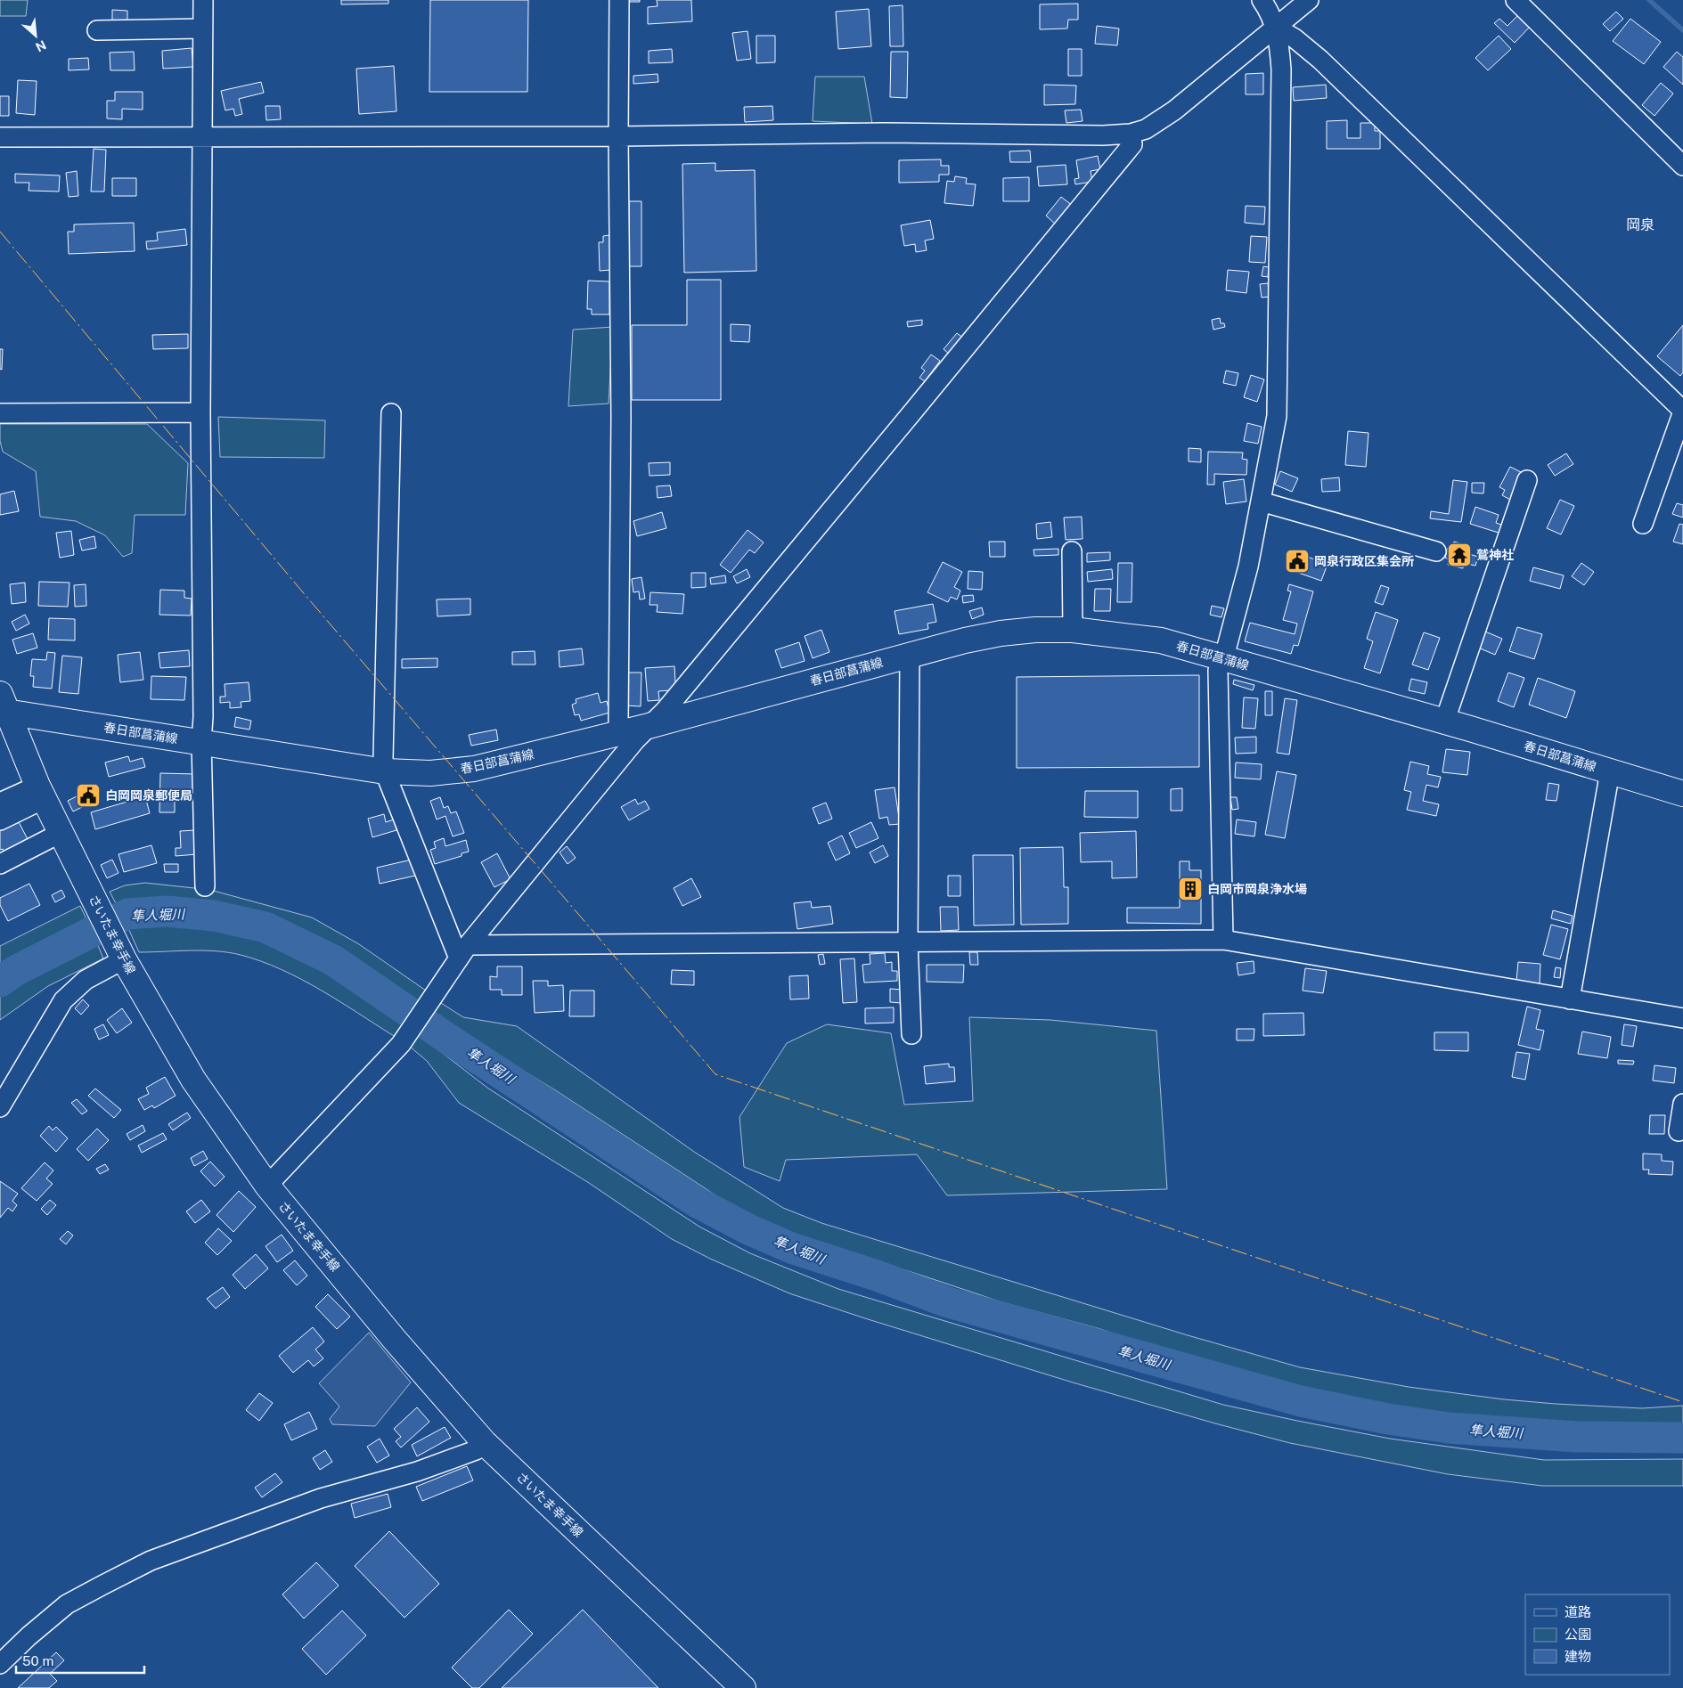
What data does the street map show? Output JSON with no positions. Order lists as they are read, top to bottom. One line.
{"streets":{"main road":["春日部菖蒲線","さいたま幸手線"]},"crossings":[["春日部菖蒲線","さいたま幸手線"]],"districts":["岡泉"],"water":["隼人堀川"],"places":{"temple":["鷲神社"],"public building":["岡泉行政区集会所","白岡岡泉郵便局"],"building":["白岡市岡泉浄水場"]},"legend":["道路","公園","建物"],"scale_bar":"50 m","north":"bottom right"}
